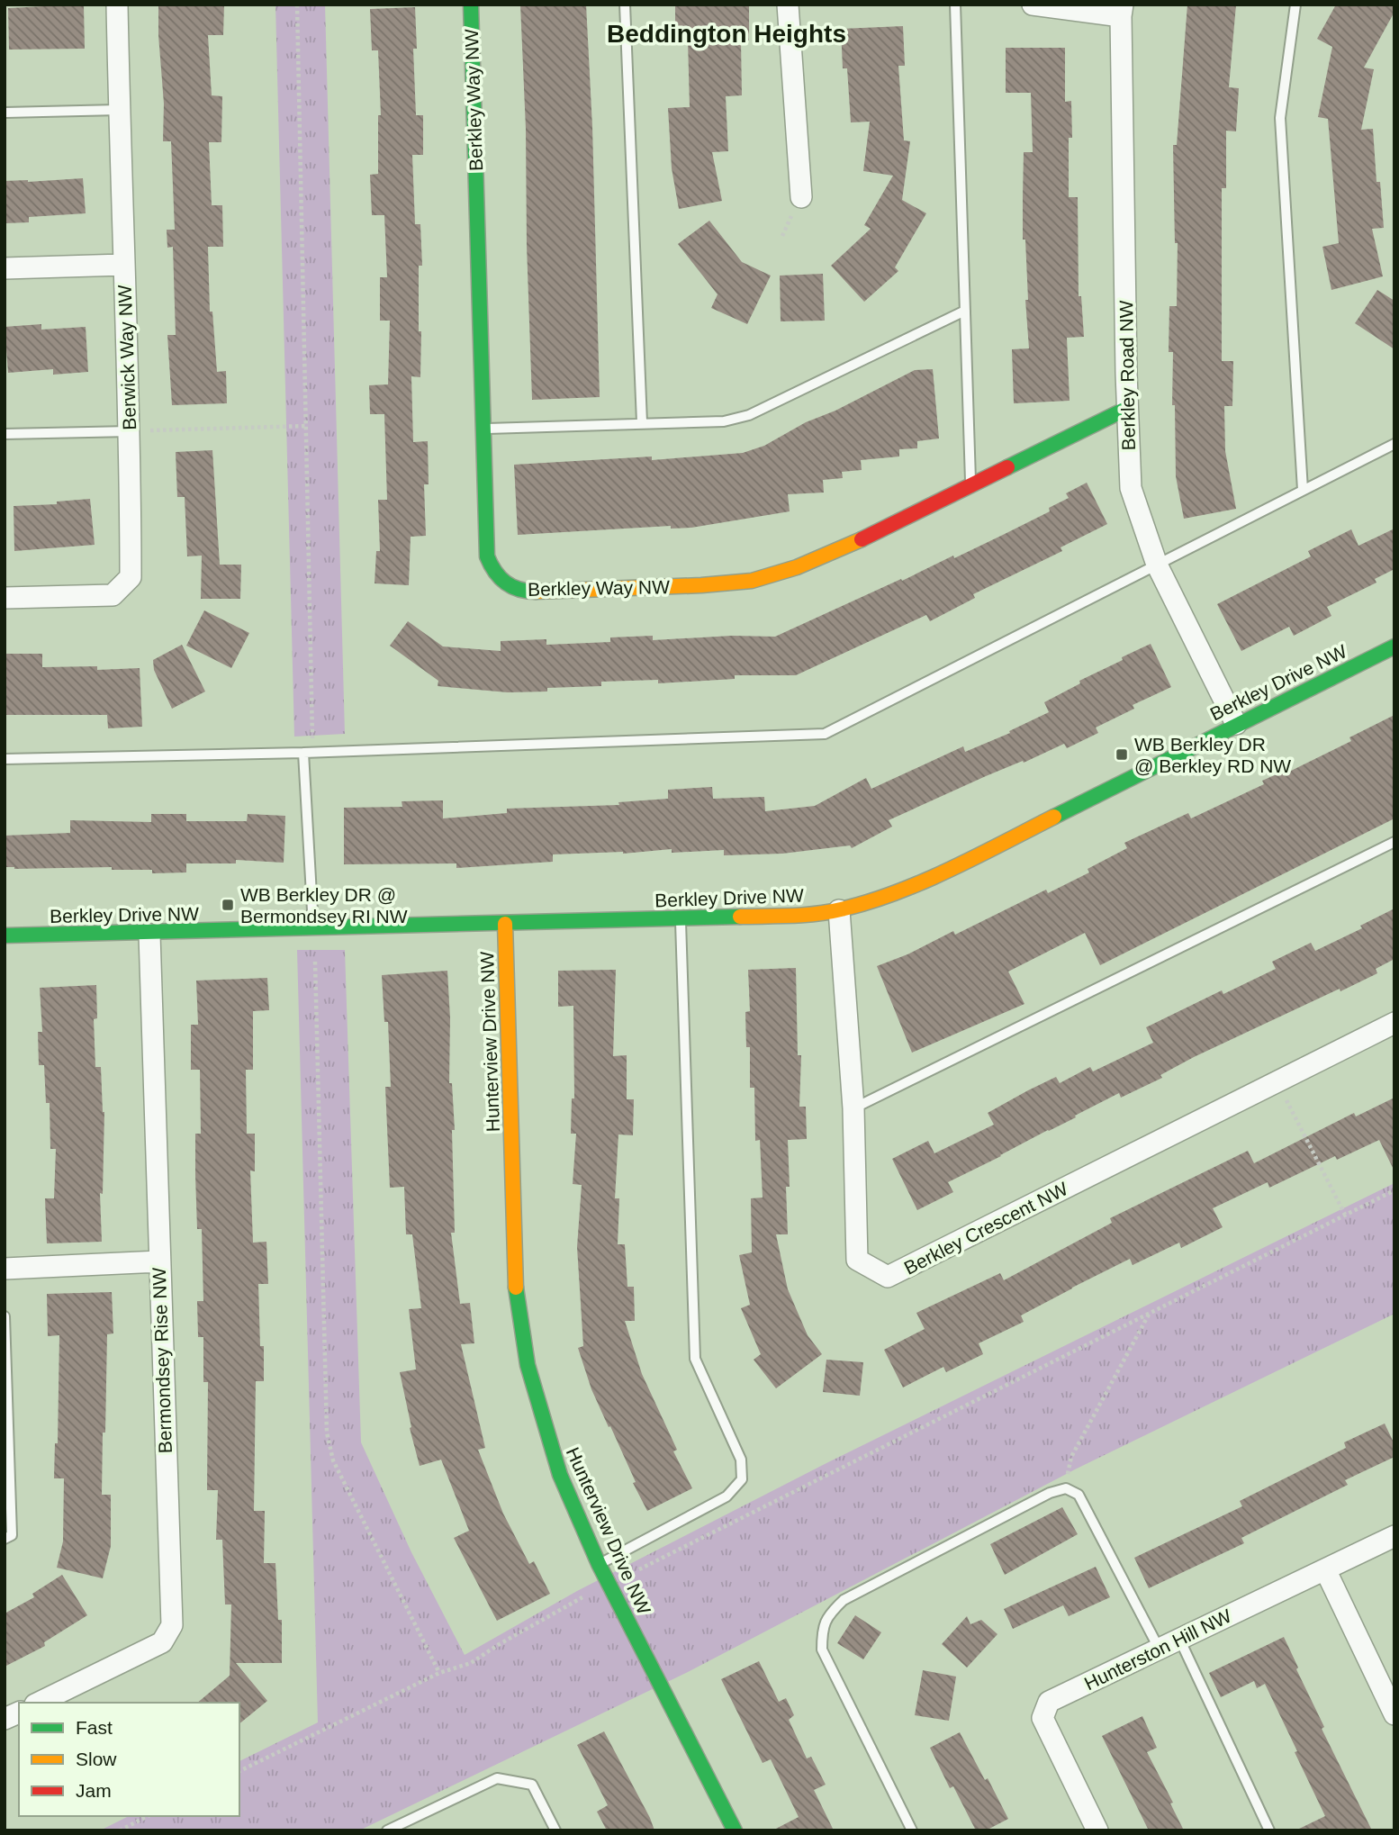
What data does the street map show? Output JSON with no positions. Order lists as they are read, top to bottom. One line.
{"streets":{"street":["Berkley Way NW","Berwick Way NW","Berkley Road NW","Berkley Drive NW","Hunterview Drive NW","Berkley Crescent NW","Bermondsey Rise NW","Hunterston Hill NW"]},"crossings":[["Berkley Way NW","Berkley Road NW"],["Berkley Road NW","Berkley Drive NW"],["Berkley Drive NW","Hunterview Drive NW"],["Berkley Drive NW","Berkley Crescent NW"],["Berkley Drive NW","Bermondsey Rise NW"]],"districts":["Beddington Heights"],"places":{"transit":["WB Berkley DR @ Berkley RD NW","WB Berkley DR @ Bermondsey RI NW"]},"legend":["Fast","Slow","Jam"]}
